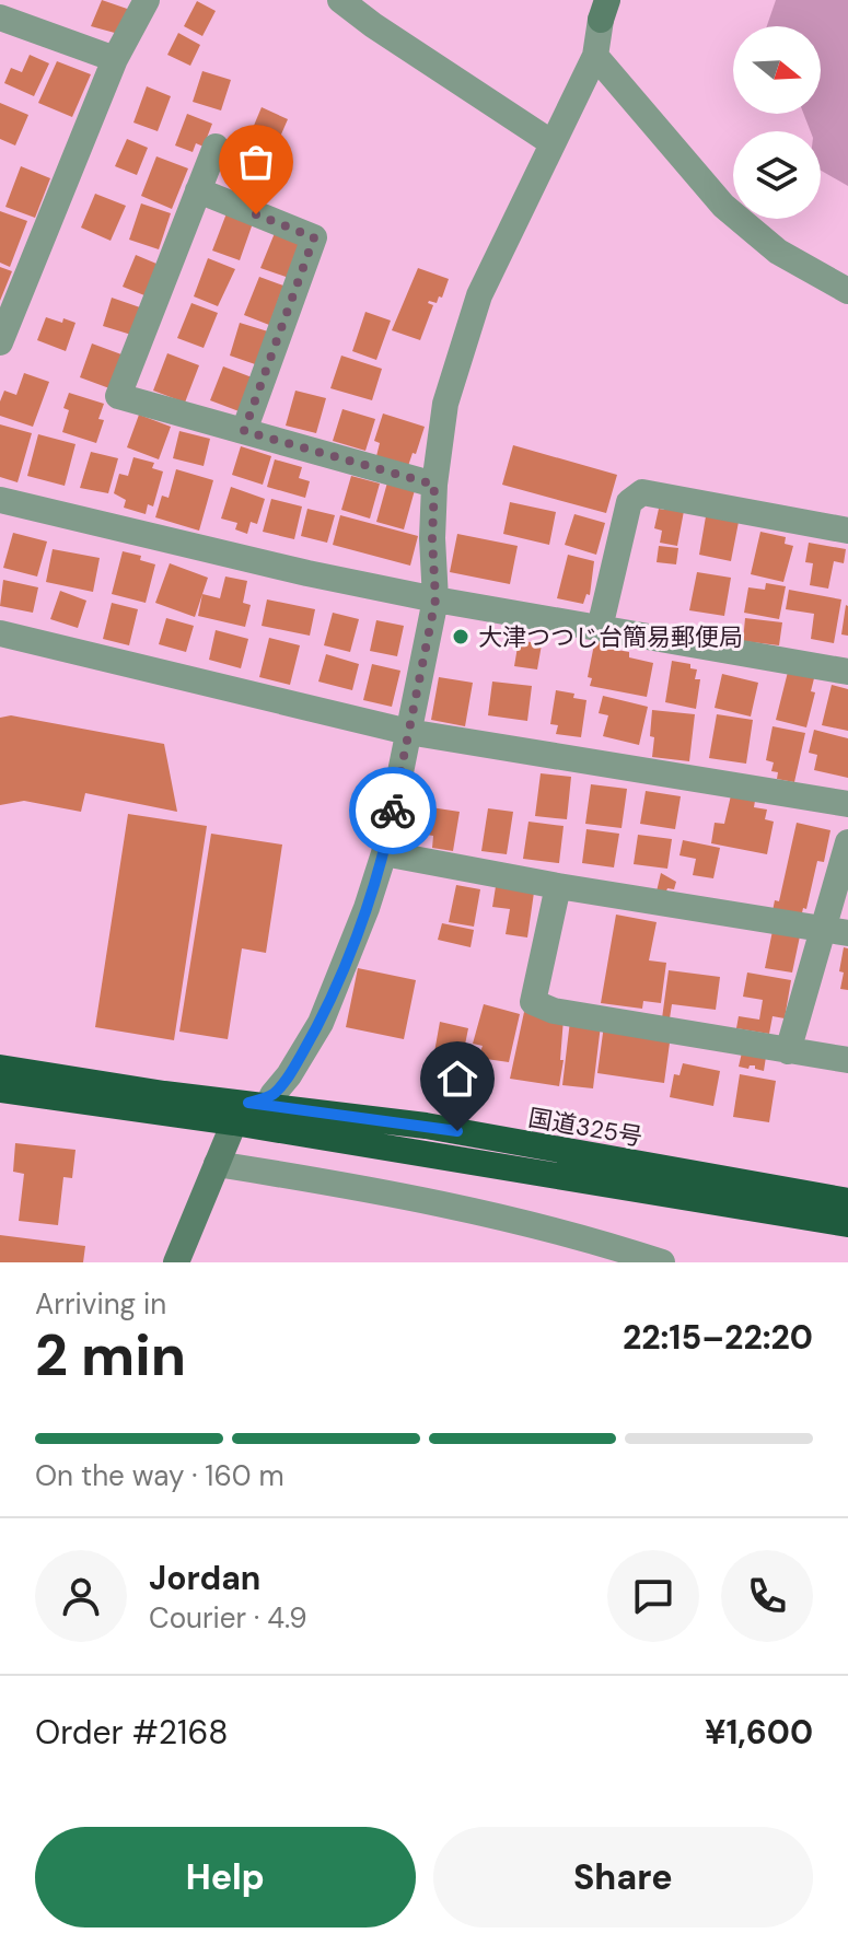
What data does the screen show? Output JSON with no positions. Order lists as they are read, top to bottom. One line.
{"streets":{"highway":["国道325号"]},"places":["大津つつじ台簡易郵便局"],"north":"right","page":{"heading":["2 min","Arriving in","22:15–22:20"],"panel":["Jordan","Courier · 4.9","Order #2168","¥1,600"],"bar":"On the way · 160 m","buttons":["Help","Share"]}}
